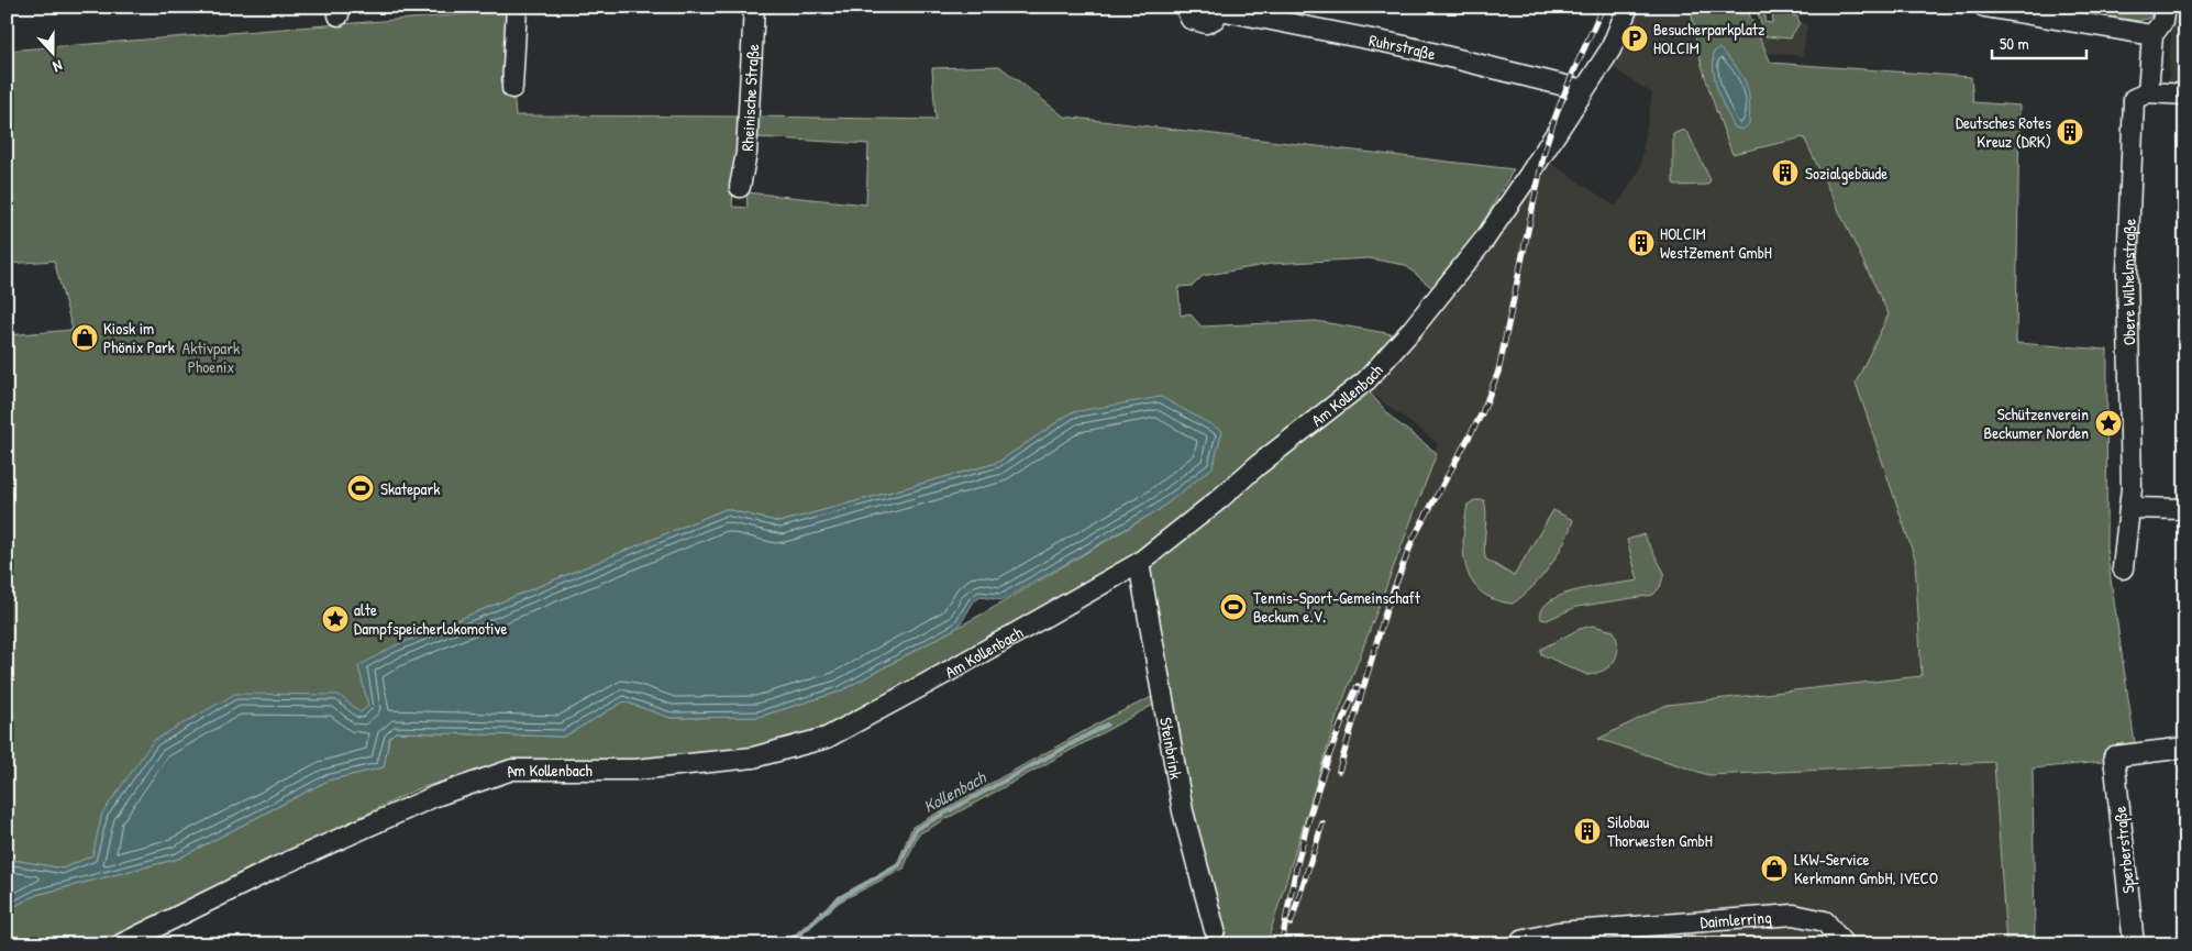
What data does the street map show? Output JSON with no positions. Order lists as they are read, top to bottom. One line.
{"streets":{"street":["Ruhrstraße","Rheinische Straße","Obere Wilhelmstraße","Am Kollenbach","Steinbrink","Sperberstraße","Daimlerring"]},"crossings":[["Ruhrstraße","Am Kollenbach"],["Am Kollenbach","Steinbrink"]],"water":["Kollenbach"],"parks":["Aktivpark Phoenix"],"places":{"parking":["Besucherparkplatz HOLCIM"],"building":["Deutsches Rotes Kreuz (DRK)","Sozialgebäude","HOLCIM WestZement GmbH","Silobau Thorwesten GmbH"],"shop":["Kiosk im Phönix Park","LKW-Service Kerkmann GmbH, IVECO"],"place":["Schützenverein Beckumer Norden","alte Dampfspeicherlokomotive"],"sports":["Skatepark","Tennis-Sport-Gemeinschaft Beckum e.V."]},"scale_bar":"50 m","north":"bottom"}
